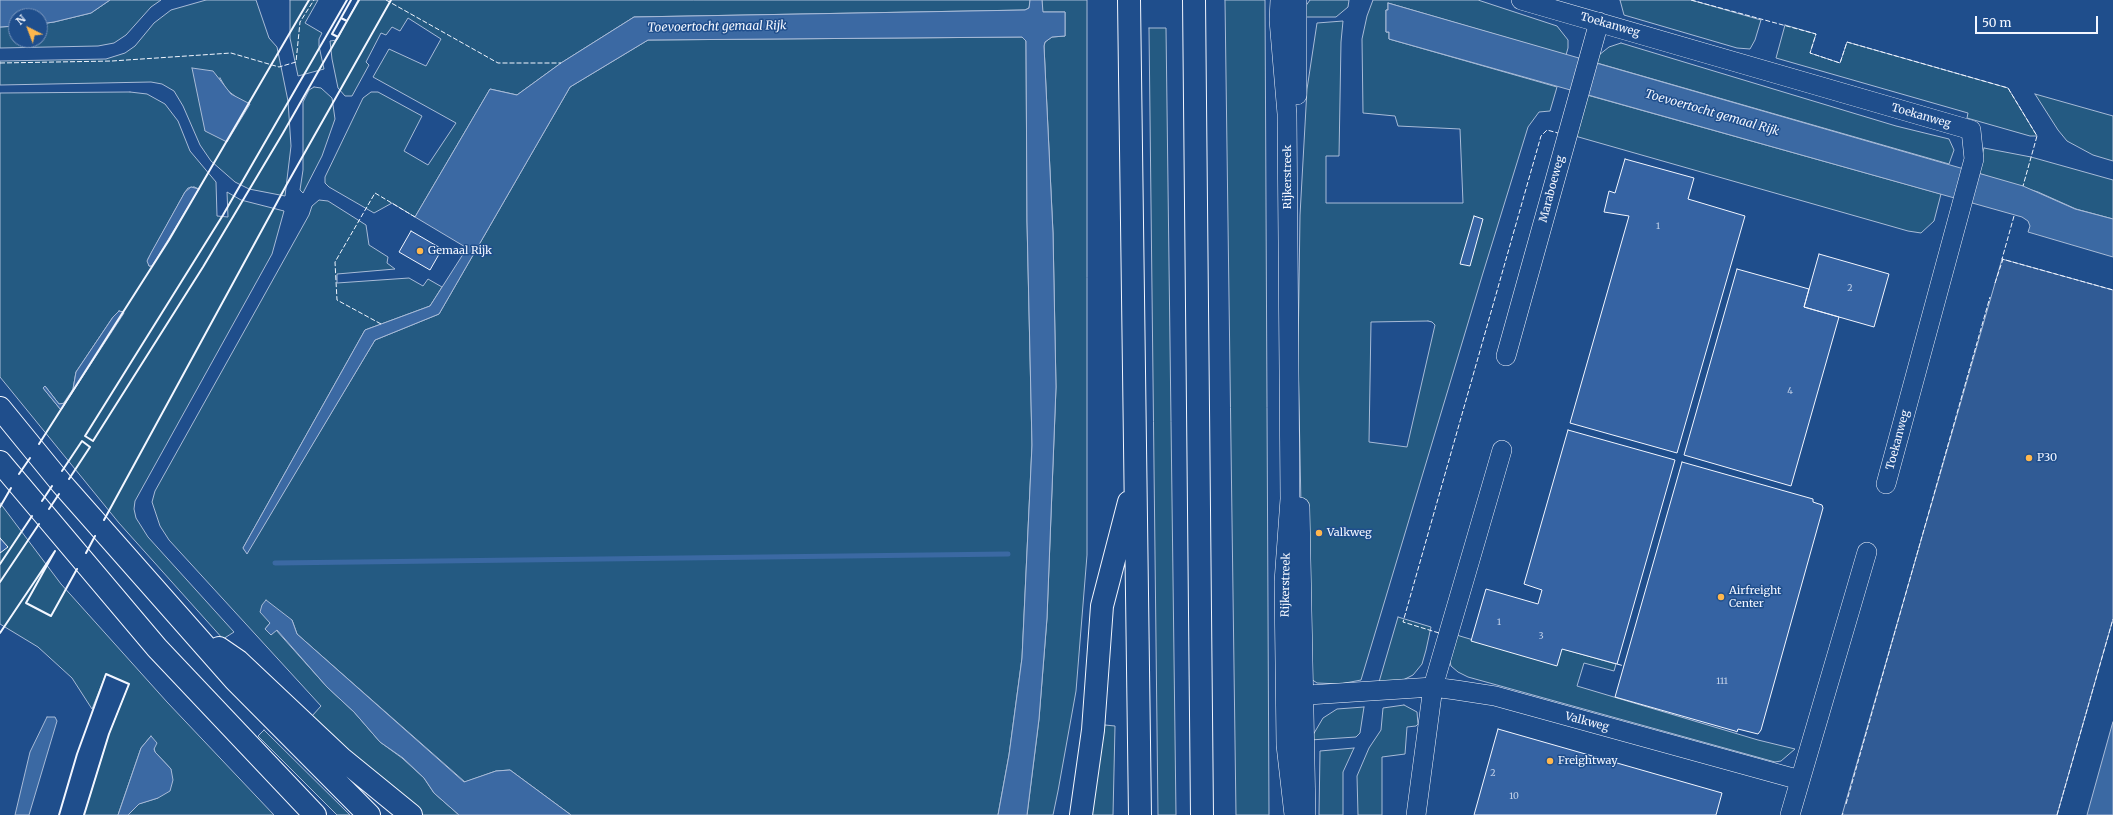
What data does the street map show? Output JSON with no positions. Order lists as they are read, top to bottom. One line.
{"streets":{"street":["Toekanweg","Rijkerstreek","Maraboeweg","Valkweg"]},"crossings":[["Toekanweg","Maraboeweg"],["Rijkerstreek","Valkweg"]],"water":["Toevoertocht gemaal Rijk"],"places":["Gemaal Rijk","P30","Valkweg","Airfreight Center","Freightway"],"house_numbers":["1","2","4","1","3","111","2","10"],"scale_bar":"50 m","north":"top left"}
